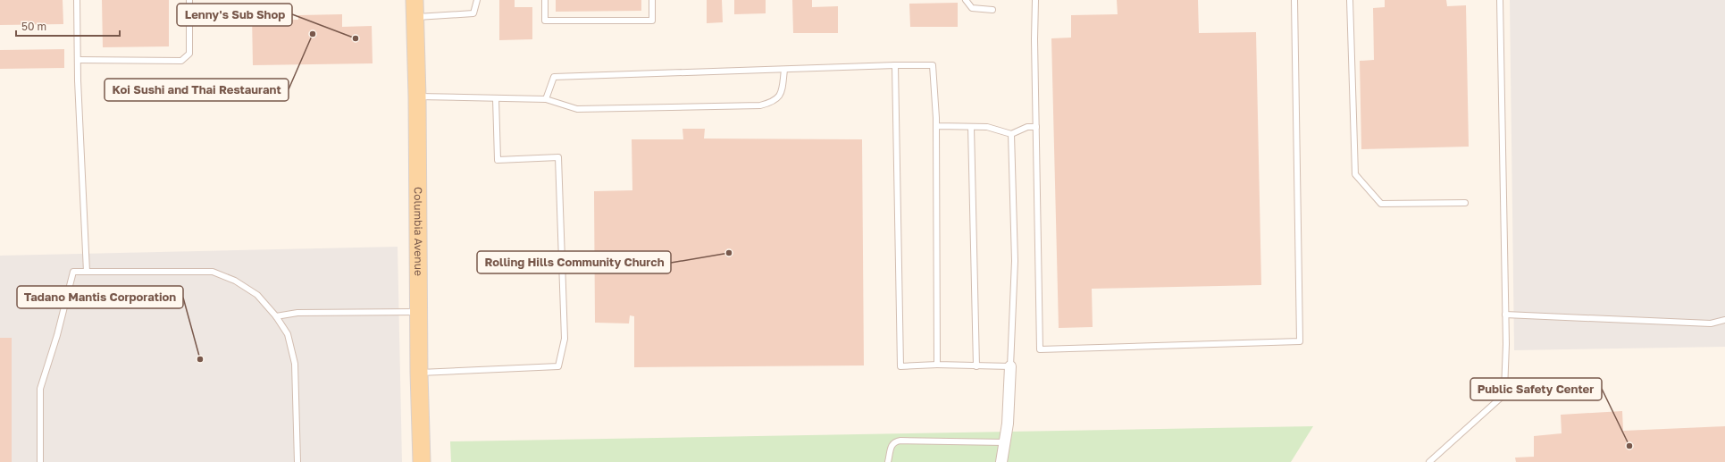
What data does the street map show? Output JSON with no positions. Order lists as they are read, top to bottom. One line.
{"streets":{"main road":["Columbia Avenue"]},"places":["Koi Sushi and Thai Restaurant","Lenny's Sub Shop","Rolling Hills Community Church","Tadano Mantis Corporation","Public Safety Center"],"scale_bar":"50 m"}
